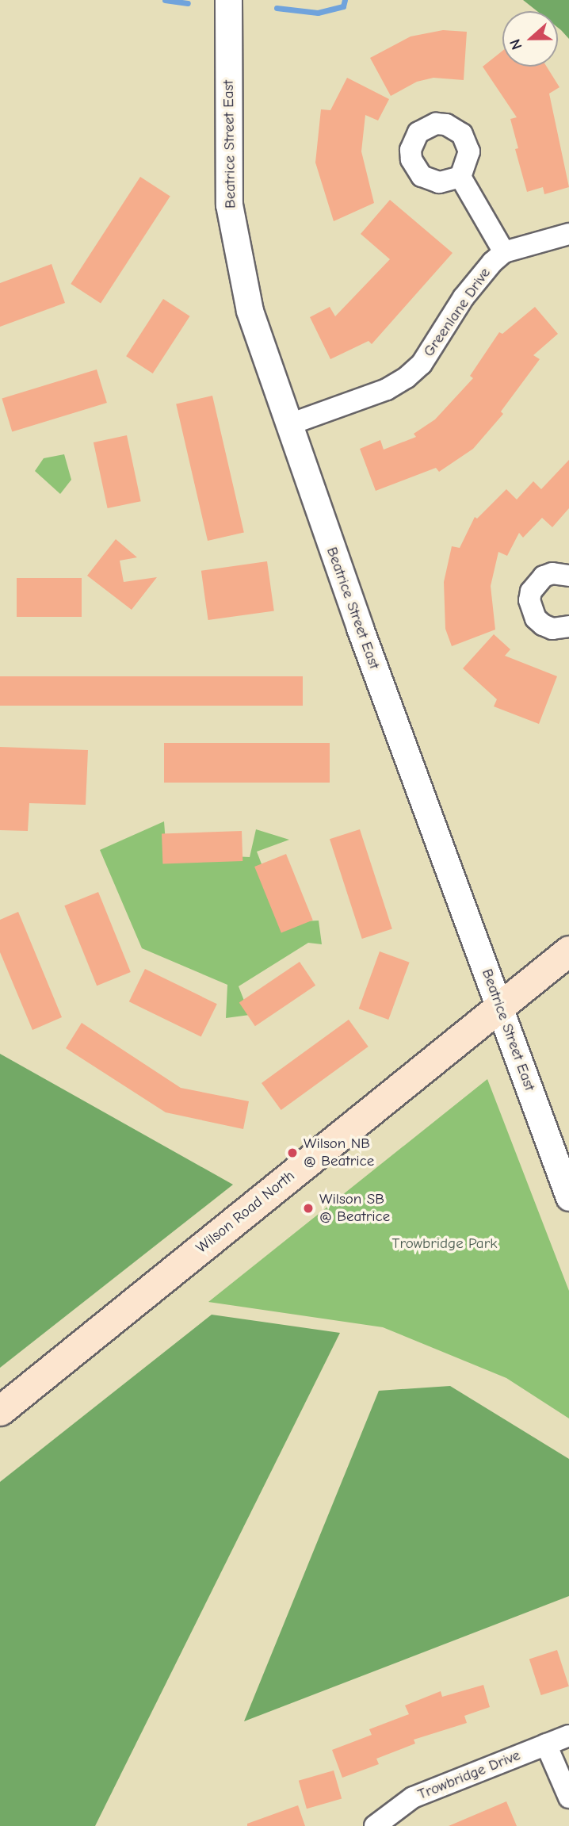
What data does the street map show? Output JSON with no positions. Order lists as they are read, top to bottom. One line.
{"streets":{"main road":["Wilson Road North"],"street":["Beatrice Street East","Greenlane Drive","Trowbridge Drive"]},"crossings":[["Beatrice Street East","Greenlane Drive"],["Beatrice Street East","Wilson Road North"]],"parks":["Trowbridge Park"],"places":["Wilson NB @ Beatrice","Wilson SB @ Beatrice"],"north":"left"}
